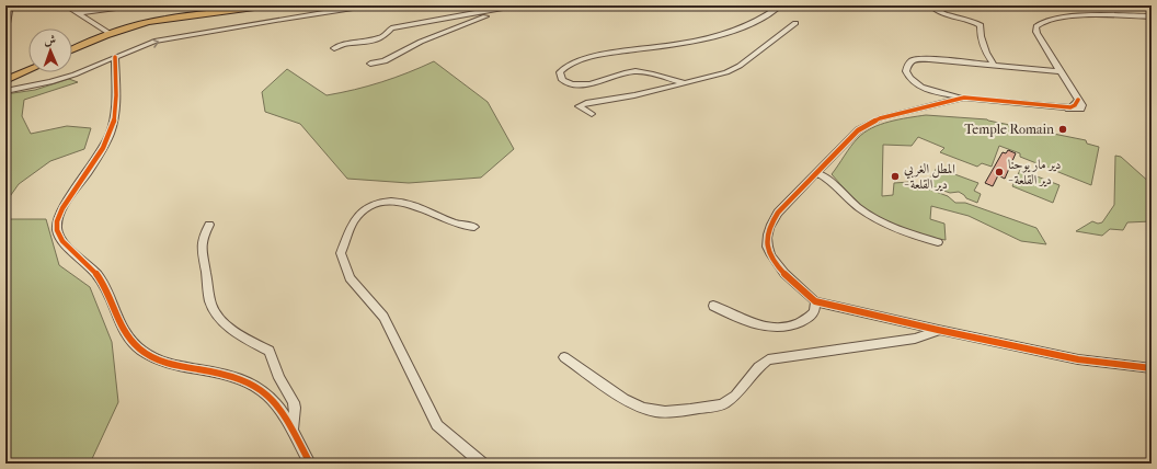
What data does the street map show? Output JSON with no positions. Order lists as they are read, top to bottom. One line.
{"places":["Temple Romain","دير مار يوحنا - دير القلعة","المطل الغربي - دير القلعة"],"north":"top"}
